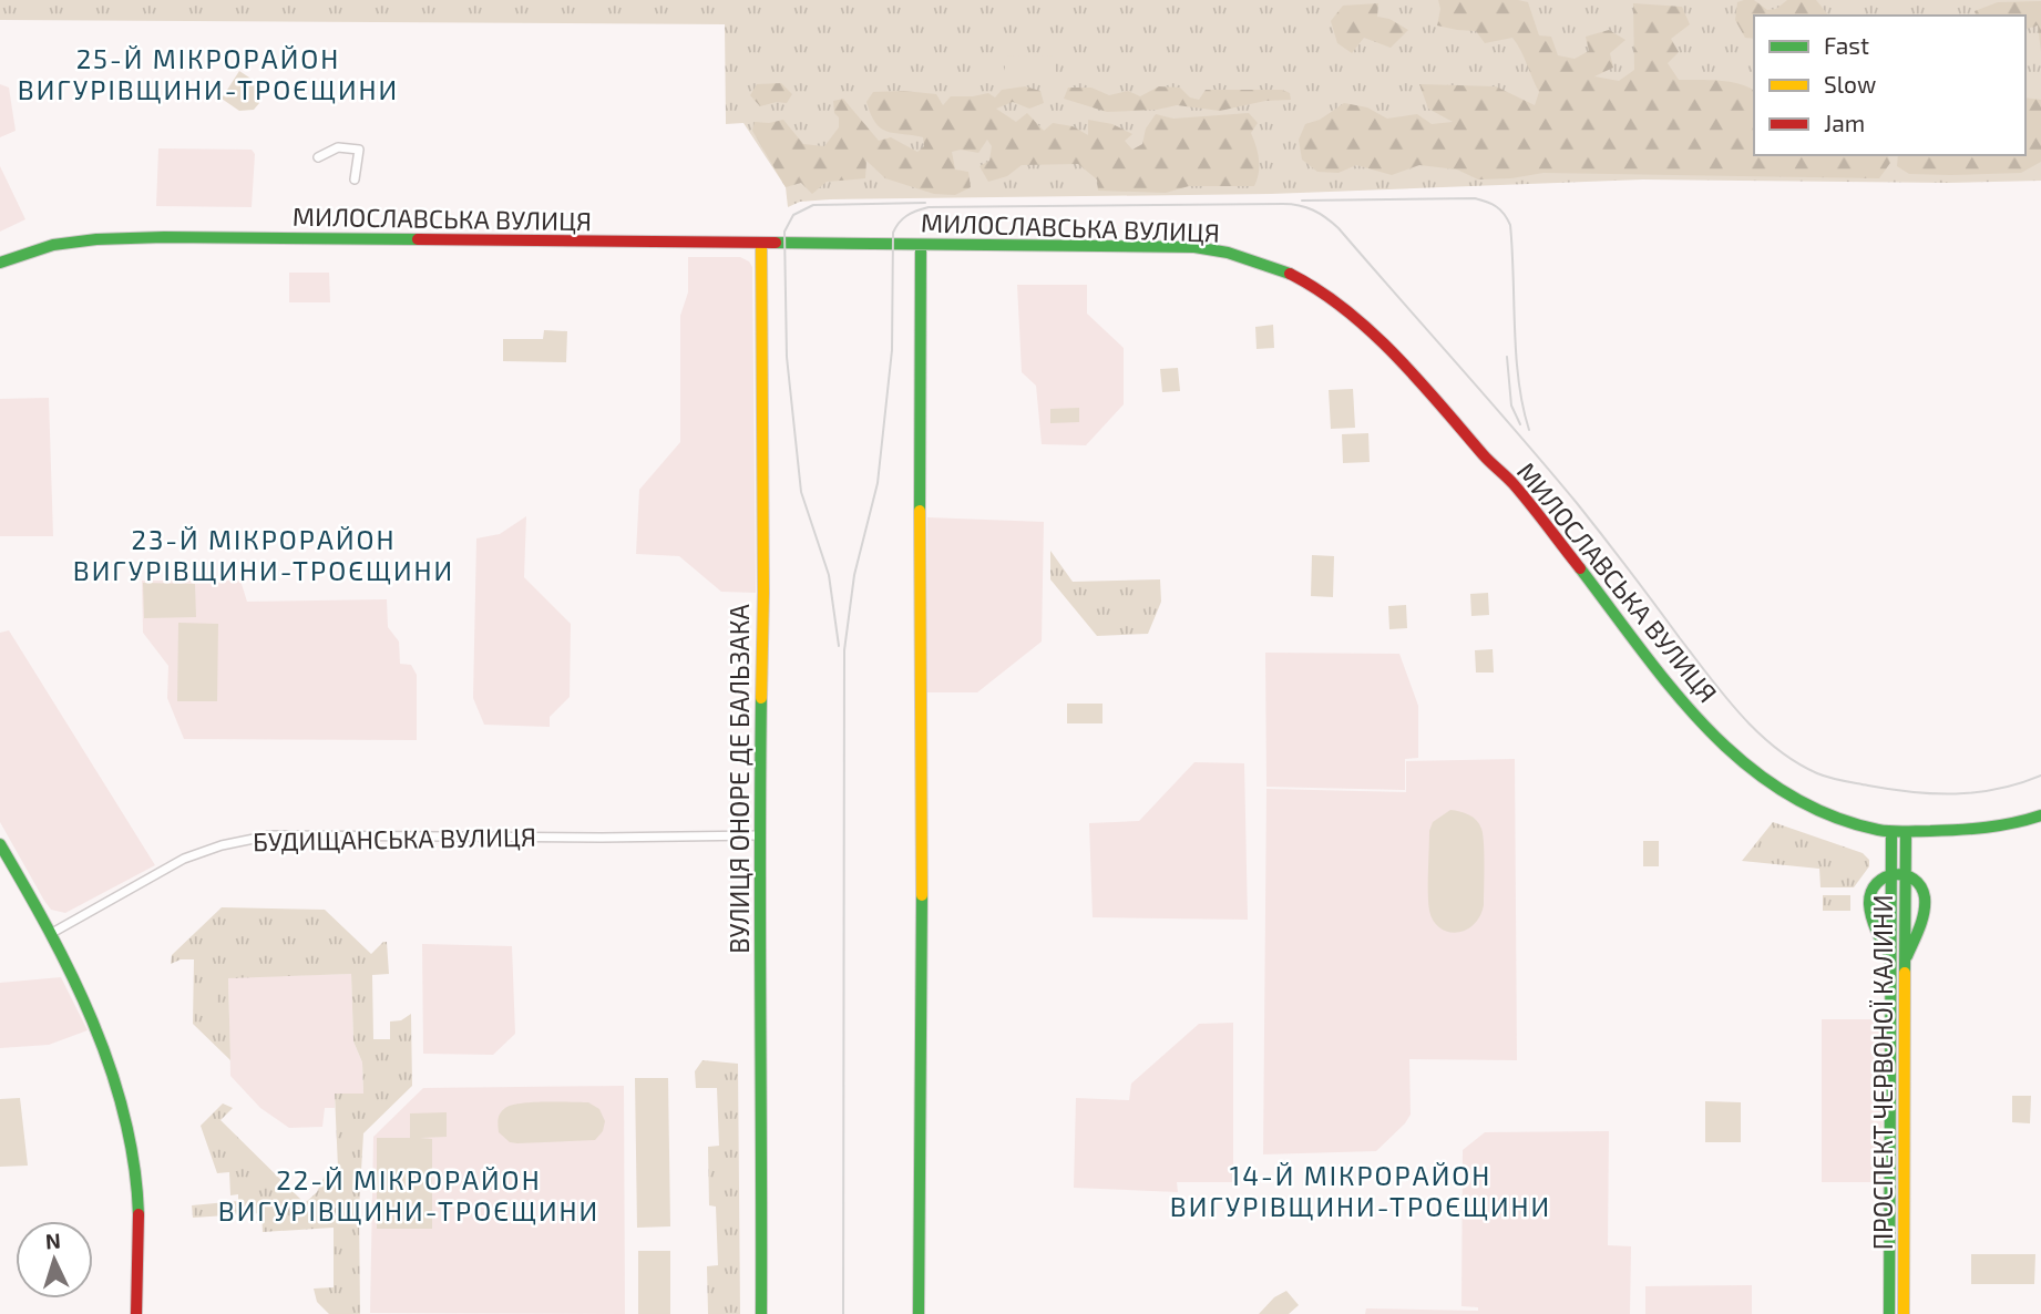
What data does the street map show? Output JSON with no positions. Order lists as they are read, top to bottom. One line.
{"streets":{"main road":["МИЛОСЛАВСЬКА ВУЛИЦЯ","ВУЛИЦЯ ОНОРЕ ДЕ БАЛЬЗАКА","ПРОСПЕКТ ЧЕРВОНОЇ КАЛИНИ"],"street":["БУДИЩАНСЬКА ВУЛИЦЯ"]},"crossings":[["МИЛОСЛАВСЬКА ВУЛИЦЯ","ВУЛИЦЯ ОНОРЕ ДЕ БАЛЬЗАКА"],["МИЛОСЛАВСЬКА ВУЛИЦЯ","ПРОСПЕКТ ЧЕРВОНОЇ КАЛИНИ"],["ВУЛИЦЯ ОНОРЕ ДЕ БАЛЬЗАКА","БУДИЩАНСЬКА ВУЛИЦЯ"]],"districts":["25-Й МІКРОРАЙОН ВИГУРІВЩИНИ-ТРОЄЩИНИ","23-Й МІКРОРАЙОН ВИГУРІВЩИНИ-ТРОЄЩИНИ","14-Й МІКРОРАЙОН ВИГУРІВЩИНИ-ТРОЄЩИНИ","22-Й МІКРОРАЙОН ВИГУРІВЩИНИ-ТРОЄЩИНИ"],"legend":["Fast","Slow","Jam"],"north":"top"}
